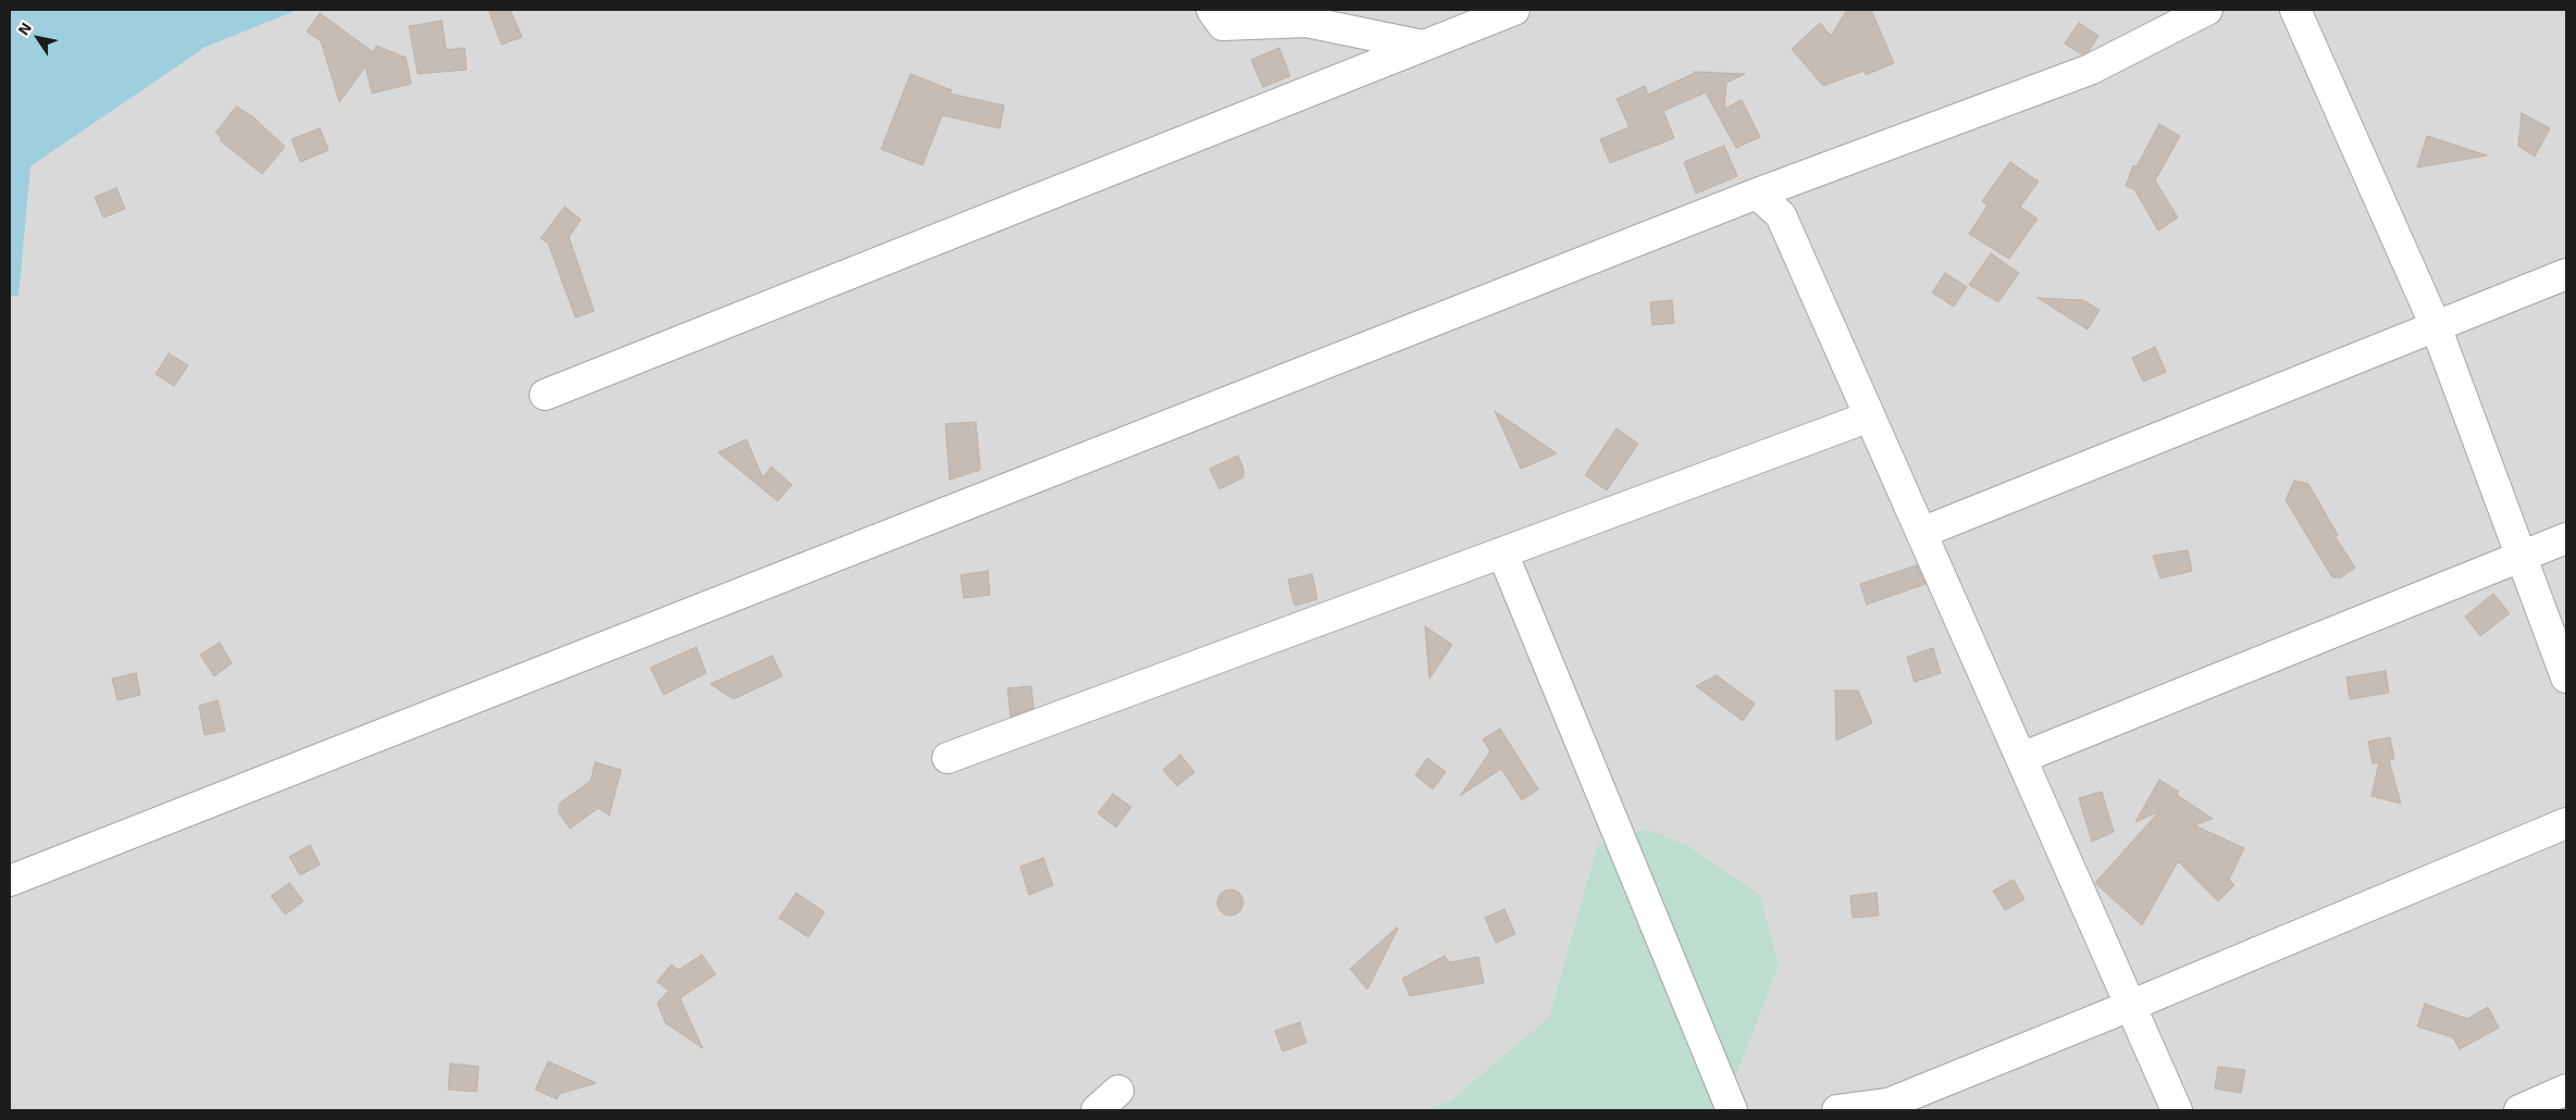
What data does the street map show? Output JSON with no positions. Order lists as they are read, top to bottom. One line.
{"north":"top left"}
